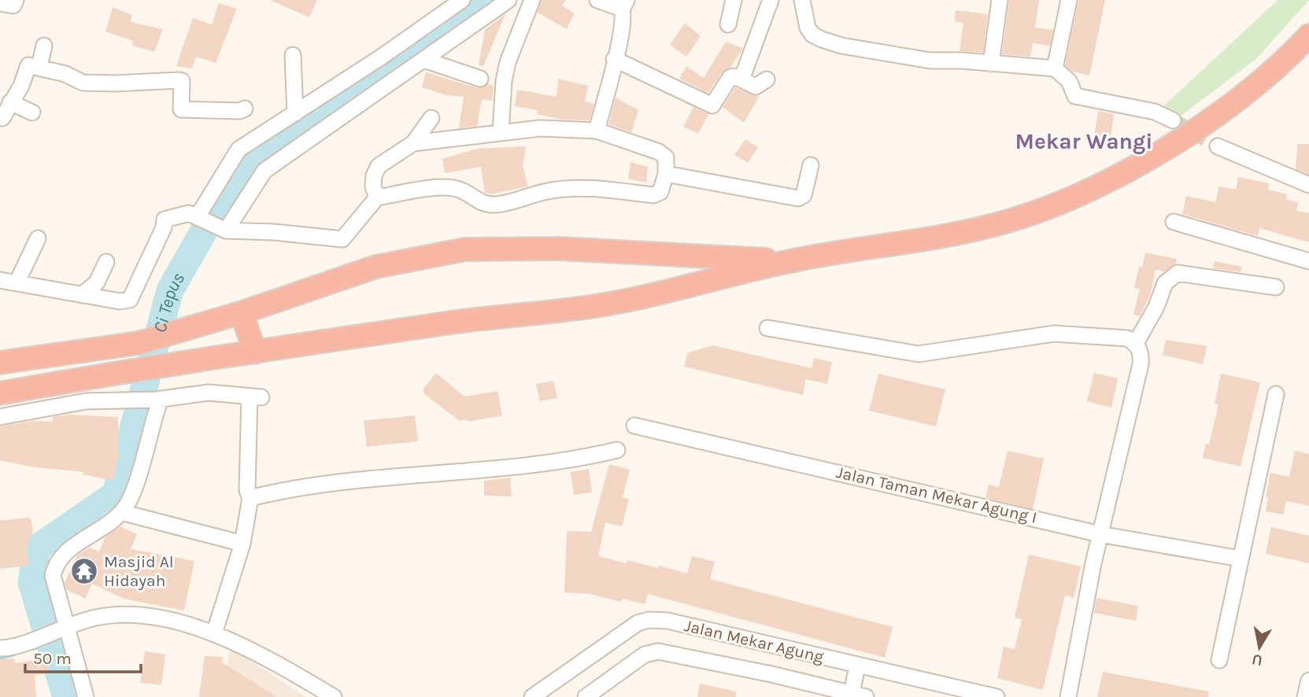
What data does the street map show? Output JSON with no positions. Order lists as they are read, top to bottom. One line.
{"streets":{"street":["Jalan Taman Mekar Agung I","Jalan Mekar Agung"]},"districts":["Mekar Wangi"],"water":["Ci Tepus"],"places":{"temple":["Masjid Al Hidayah"]},"scale_bar":"50 m","north":"bottom"}
